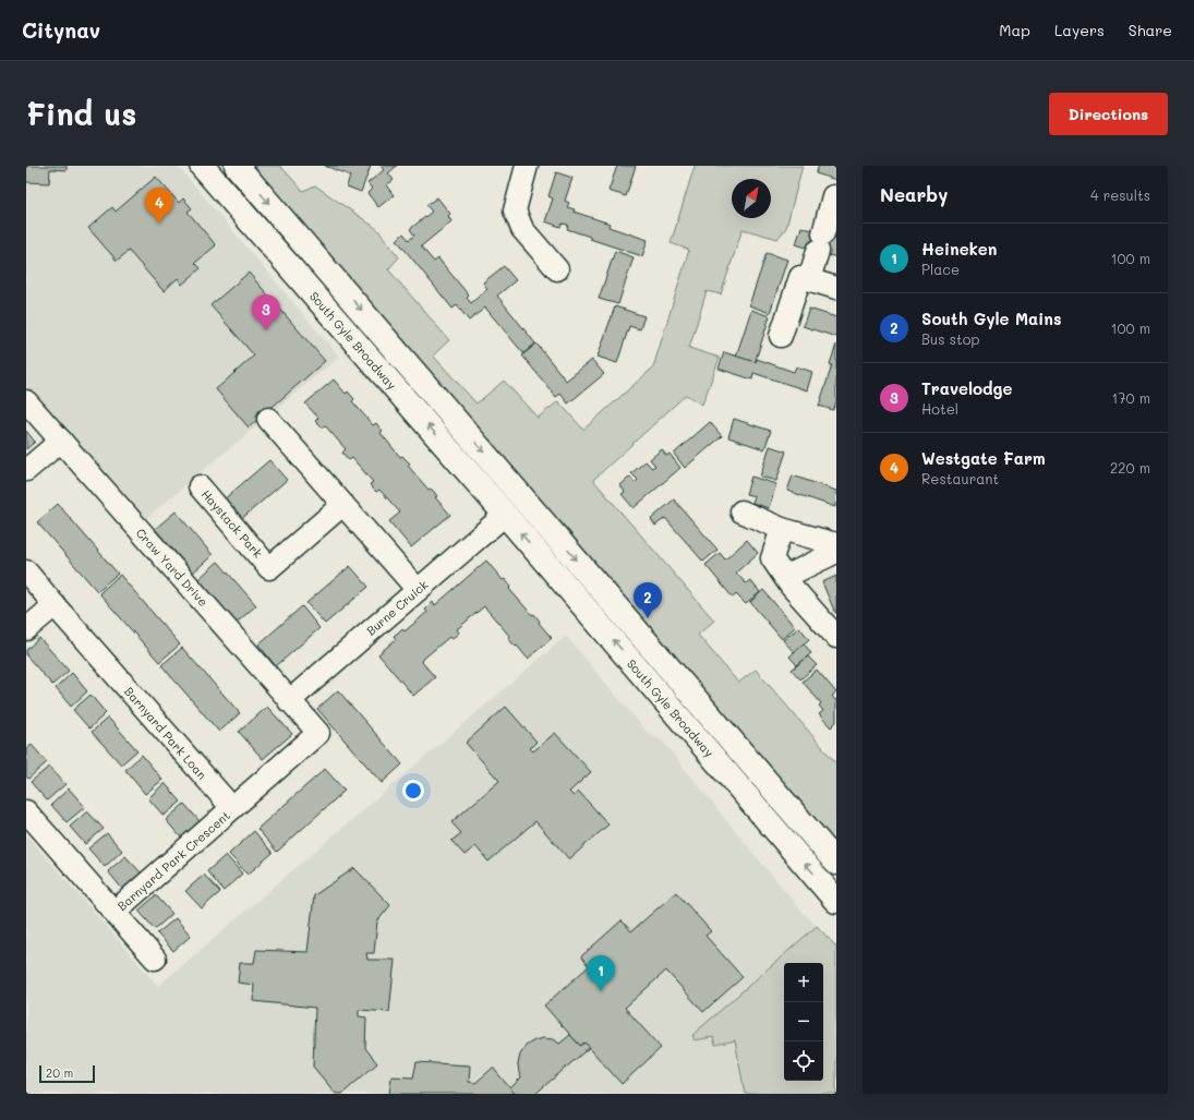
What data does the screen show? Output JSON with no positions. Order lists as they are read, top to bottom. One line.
{"streets":{"street":["South Gyle Broadway","Haystack Park","Craw Yard Drive","Burne Cruick","Barnyard Park Loan","Barnyard Park Crescent"]},"crossings":[["South Gyle Broadway","Burne Cruick"],["Craw Yard Drive","Burne Cruick"],["Craw Yard Drive","Barnyard Park Loan"],["Craw Yard Drive","Barnyard Park Crescent"],["Barnyard Park Loan","Barnyard Park Crescent"]],"scale_bar":"20 m","north":"top right","page":{"header":"Citynav","nav":["Map","Layers","Share"],"buttons":"Directions","title":"Find us","heading":["Nearby","4 results"],"pins":["4","3","2","1"],"list":[{"mark":"1","name":"Heineken","note":"Place","value":"100 m"},{"mark":"2","name":"South Gyle Mains","note":"Bus stop","value":"100 m"},{"mark":"3","name":"Travelodge","note":"Hotel","value":"170 m"},{"mark":"4","name":"Westgate Farm","note":"Restaurant","value":"220 m"}],"map_buttons":["+","−"],"scale":"20 m"}}
